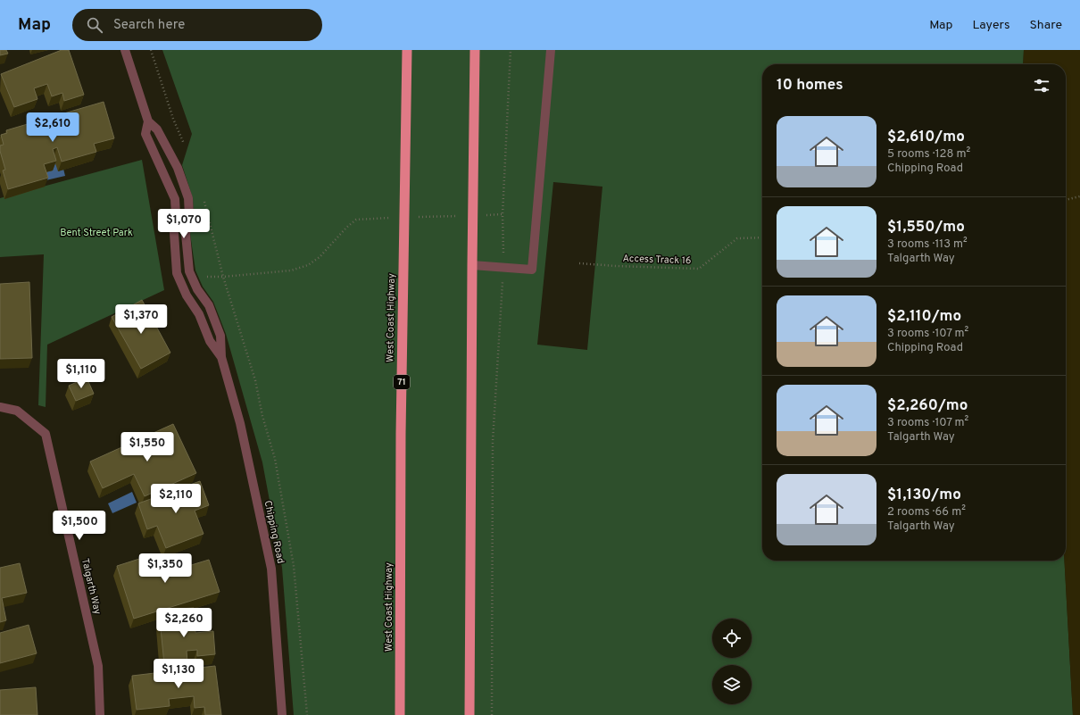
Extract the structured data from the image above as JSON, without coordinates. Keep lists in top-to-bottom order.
{
  "streets": {
    "highway": ["West Coast Highway", "71"],
    "street": ["Chipping Road", "Talgarth Way"],
    "path": ["Access Track 16"]
  },
  "parks": ["Bent Street Park"],
  "page": {
    "header": "Map",
    "search": "Search here",
    "nav": ["Map", "Layers", "Share"],
    "heading": "10 homes",
    "list": [
      {
        "name": "$2,610/mo",
        "note": "5 rooms · 128 m² · Chipping Road"
      },
      {
        "name": "$1,550/mo",
        "note": "3 rooms · 113 m² · Talgarth Way"
      },
      {
        "name": "$2,110/mo",
        "note": "3 rooms · 107 m² · Chipping Road"
      },
      {
        "name": "$2,260/mo",
        "note": "3 rooms · 107 m² · Talgarth Way"
      },
      {
        "name": "$1,130/mo",
        "note": "2 rooms · 66 m² · Talgarth Way"
      }
    ],
    "price": [
      "$2,610",
      "$1,070",
      "$1,370",
      "$1,110",
      "$1,550",
      "$2,110",
      "$1,500",
      "$1,350",
      "$2,260",
      "$1,130"
    ]
  }
}
